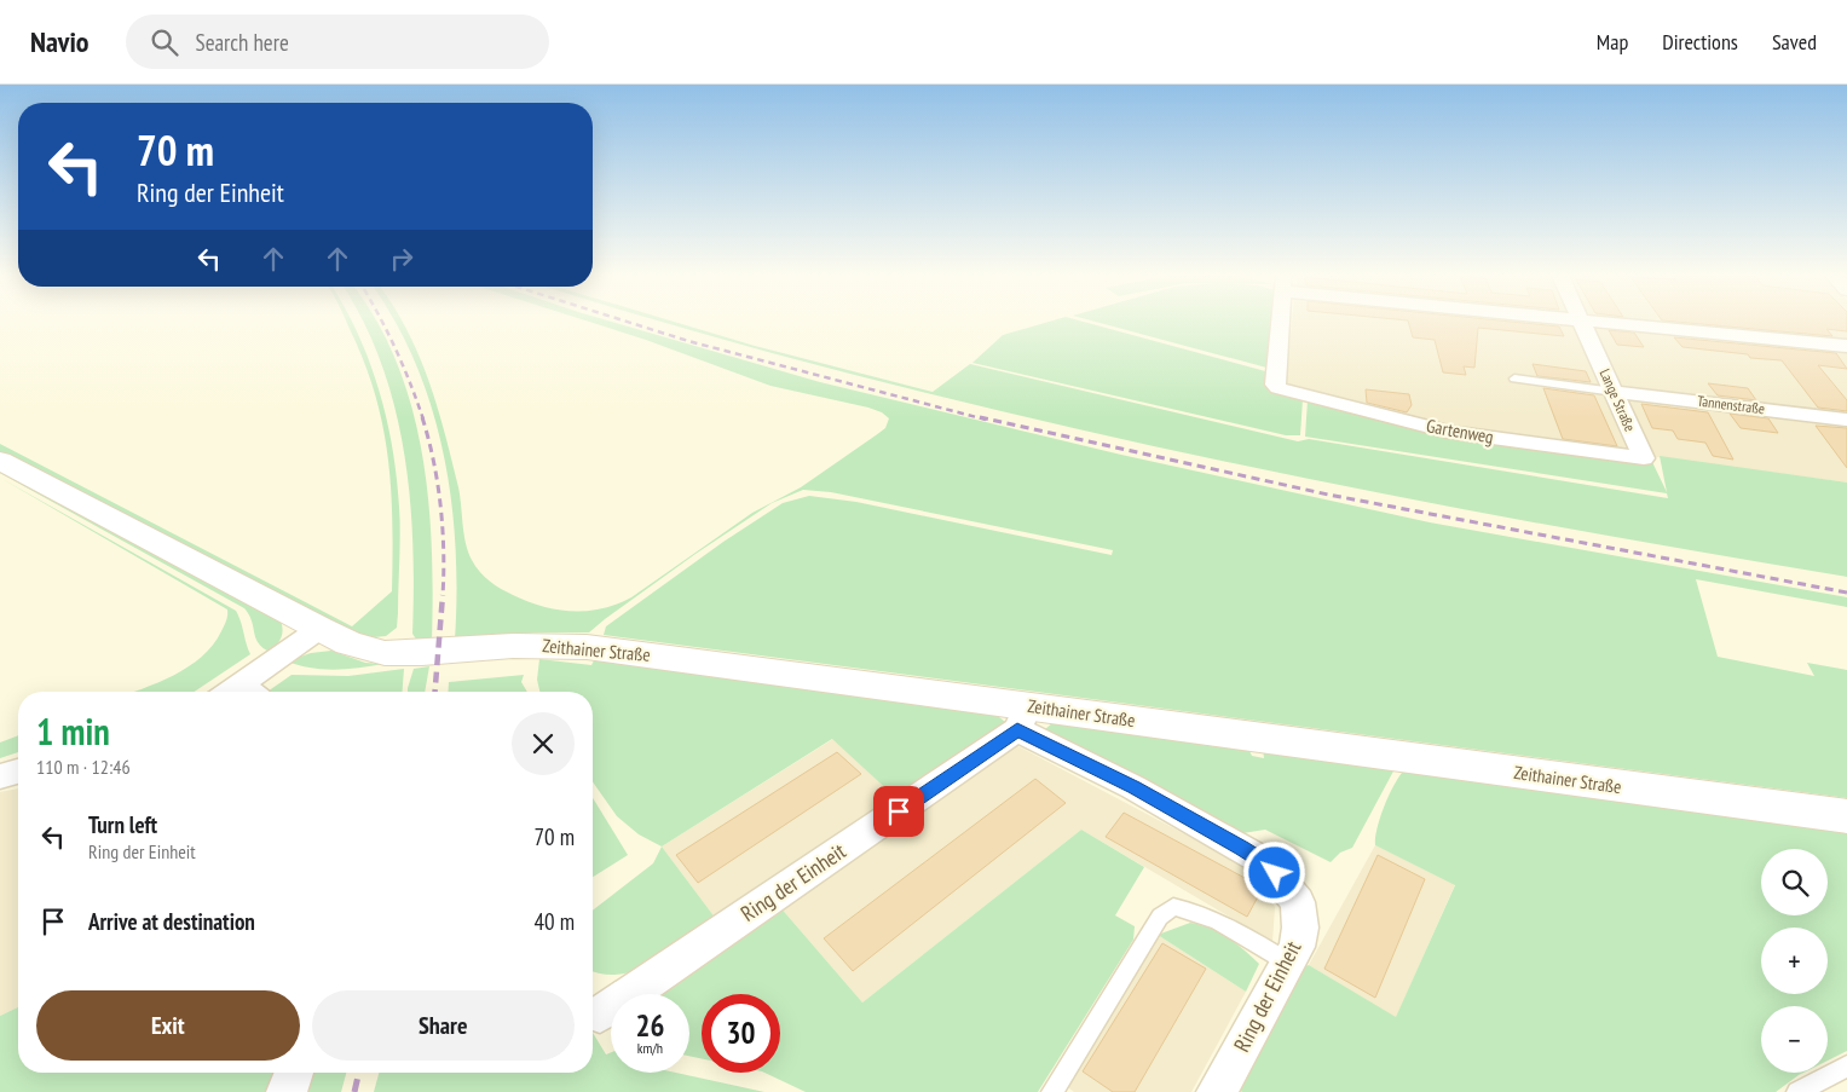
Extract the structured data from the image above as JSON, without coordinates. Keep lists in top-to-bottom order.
{
  "streets": {
    "street": [
      "Lange Straße",
      "Tannenstraße",
      "Gartenweg",
      "Zeithainer Straße",
      "Ring der Einheit"
    ]
  },
  "crossings": [
    ["Lange Straße", "Tannenstraße"],
    ["Lange Straße", "Gartenweg"],
    ["Zeithainer Straße", "Ring der Einheit"]
  ],
  "page": {
    "header": "Navio",
    "search": "Search here",
    "nav": ["Map", "Directions", "Saved"],
    "turn": ["70 m", "Ring der Einheit"],
    "heading": ["1 min", "110 m · 12:46"],
    "list": [
      {
        "name": "Turn left",
        "note": "Ring der Einheit",
        "value": "70 m"
      },
      {
        "name": "Arrive at destination",
        "value": "40 m"
      }
    ],
    "map_buttons": ["+", "−"],
    "buttons": ["Exit", "Share"],
    "speed": "26 km/h",
    "limit": "30"
  }
}
